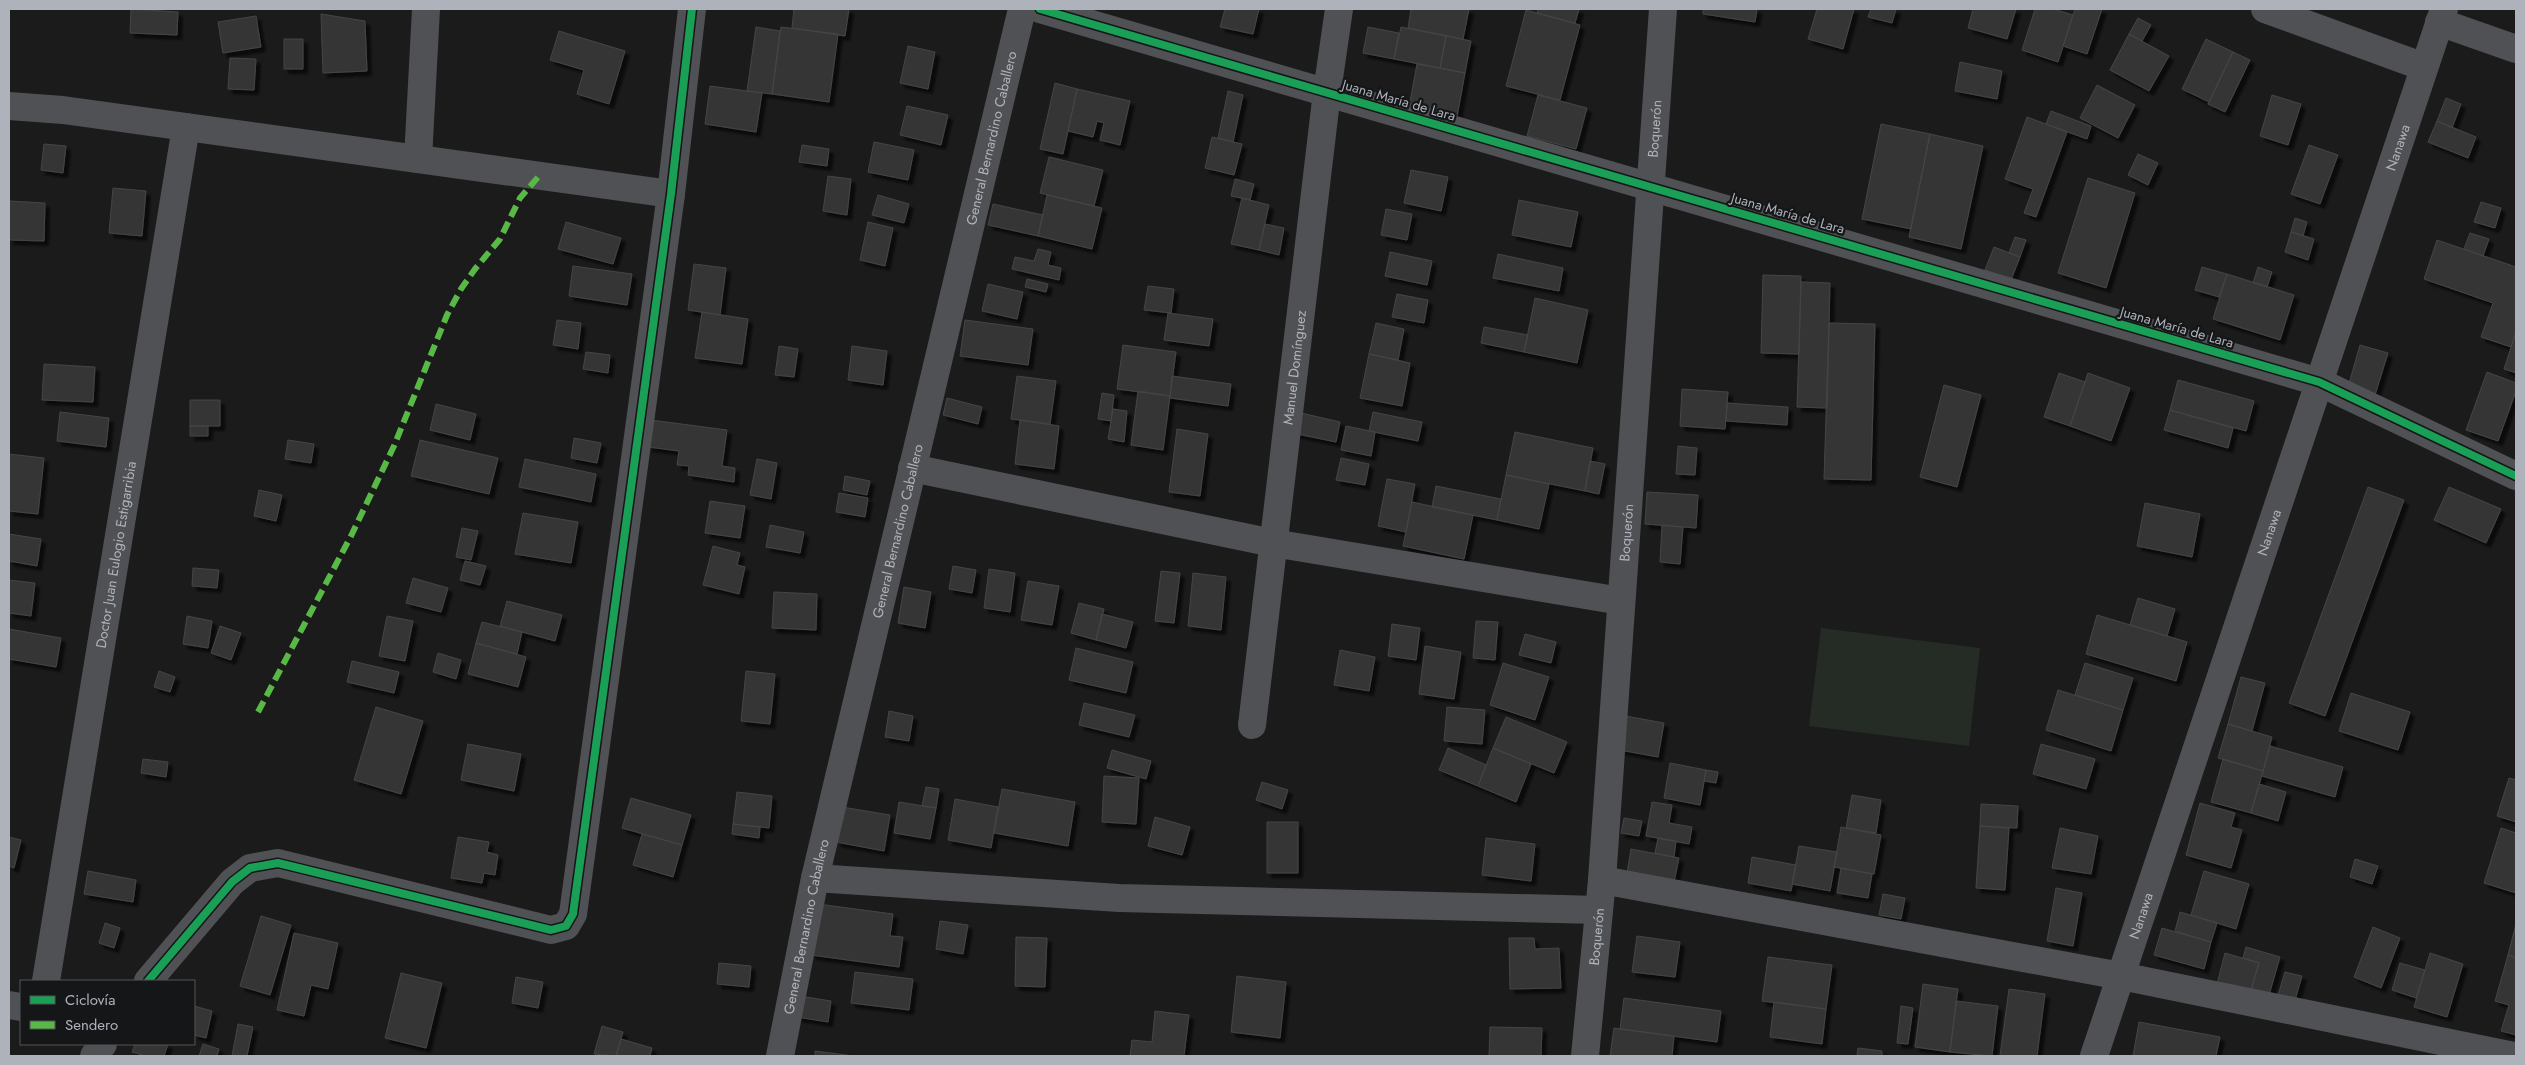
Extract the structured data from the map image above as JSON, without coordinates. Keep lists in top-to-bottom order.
{
  "streets": {
    "street": [
      "Juana María de Lara",
      "Boquerón",
      "General Bernardino Caballero",
      "Nanawa",
      "Manuel Domínguez",
      "Doctor Juan Eulogio Estigarribia"
    ]
  },
  "crossings": [
    ["Juana María de Lara", "Boquerón"],
    ["Juana María de Lara", "Nanawa"],
    ["Juana María de Lara", "Manuel Domínguez"]
  ],
  "legend": ["Ciclovía", "Sendero"]
}
